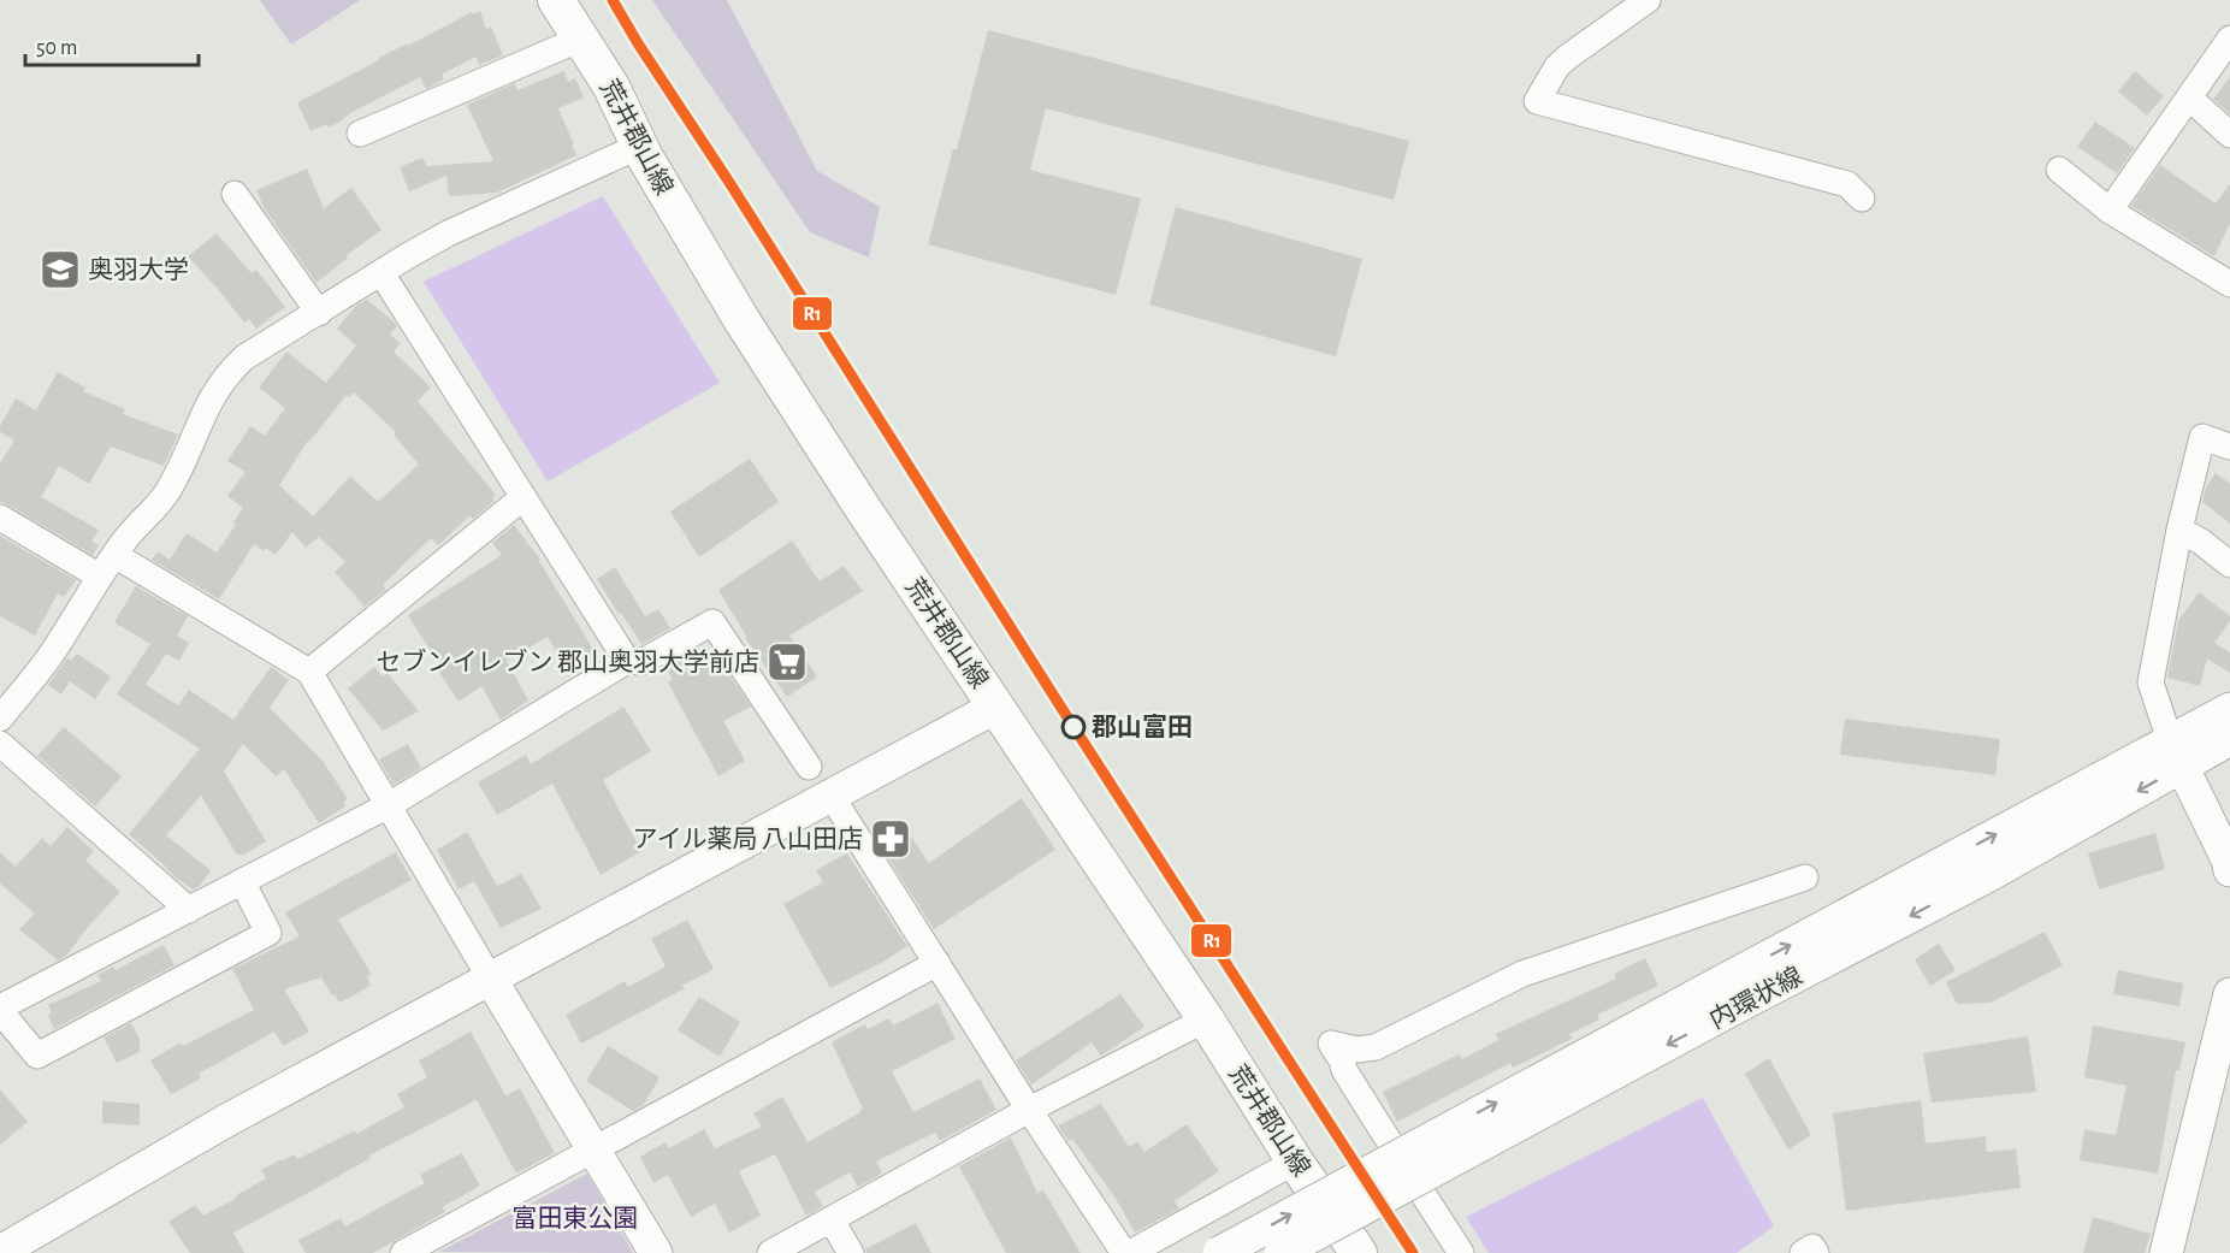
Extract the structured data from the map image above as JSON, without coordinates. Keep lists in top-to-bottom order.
{
  "streets": {
    "main road": ["荒井郡山線"],
    "street": ["内環状線"]
  },
  "parks": ["富田東公園"],
  "places": {
    "school or university": ["奥羽大学"],
    "supermarket": ["セブンイレブン 郡山奥羽大学前店"],
    "other": ["郡山富田"],
    "pharmacy": ["アイル薬局 八山田店"]
  },
  "lines": ["transit line R1"],
  "scale_bar": "50 m"
}
